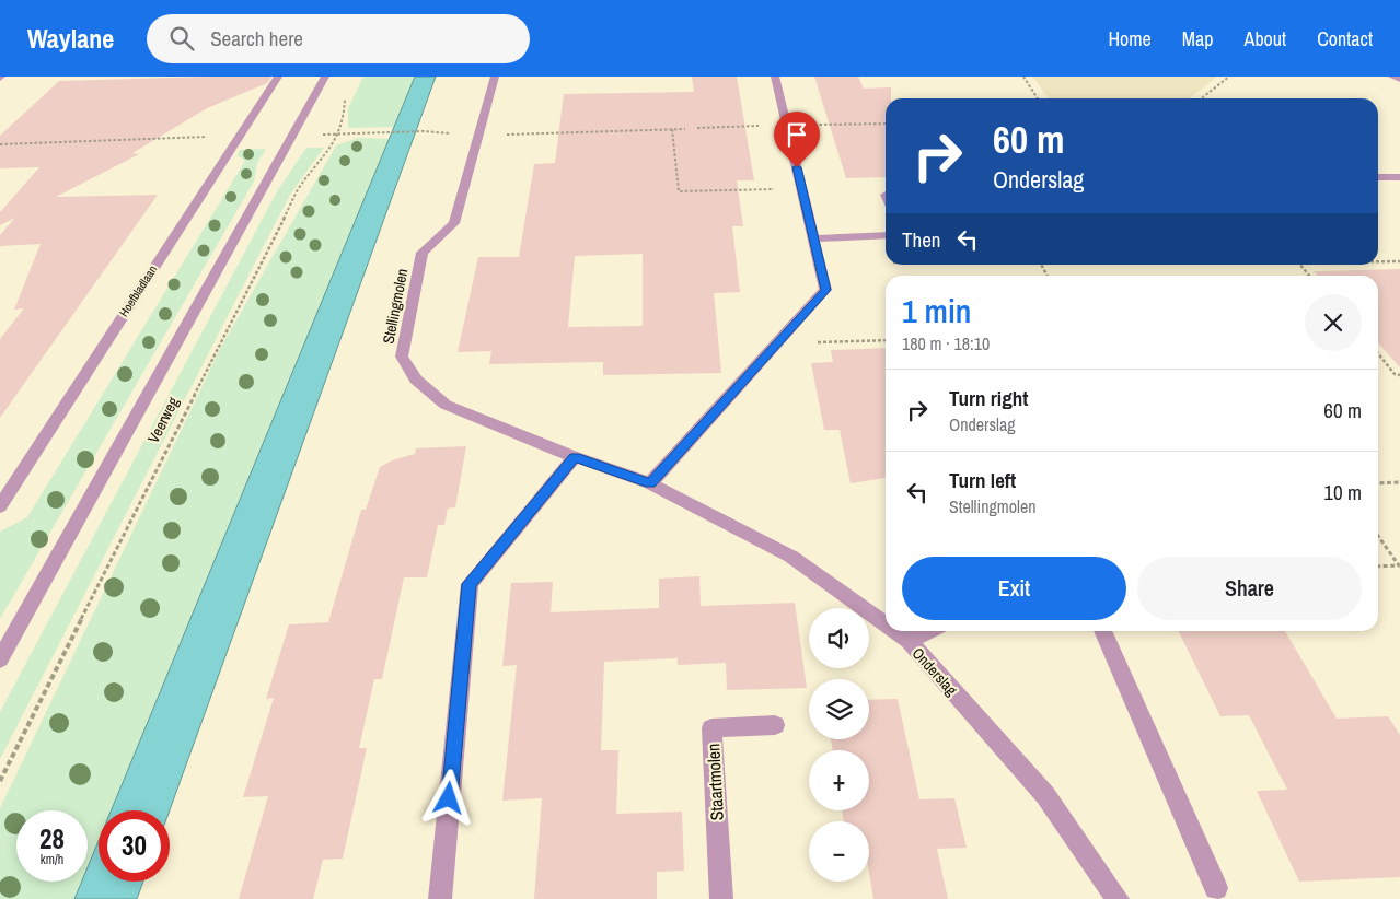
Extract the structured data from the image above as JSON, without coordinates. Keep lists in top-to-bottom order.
{
  "streets": {
    "street": [
      "Hoefbladlaan",
      "Stellingmolen",
      "Veerweg",
      "Onderslag",
      "Staartmolen"
    ]
  },
  "crossings": [
    ["Stellingmolen", "Onderslag"]
  ],
  "page": {
    "header": "Waylane",
    "search": "Search here",
    "nav": [
      "Home",
      "Map",
      "About",
      "Contact"
    ],
    "turn": ["60 m", "Onderslag"],
    "then": "Then",
    "heading": ["1 min", "180 m · 18:10"],
    "list": [
      {
        "name": "Turn right",
        "note": "Onderslag",
        "value": "60 m"
      },
      {
        "name": "Turn left",
        "note": "Stellingmolen",
        "value": "10 m"
      }
    ],
    "buttons": ["Exit", "Share"],
    "map_buttons": ["+", "−"],
    "speed": "28 km/h",
    "limit": "30"
  }
}
